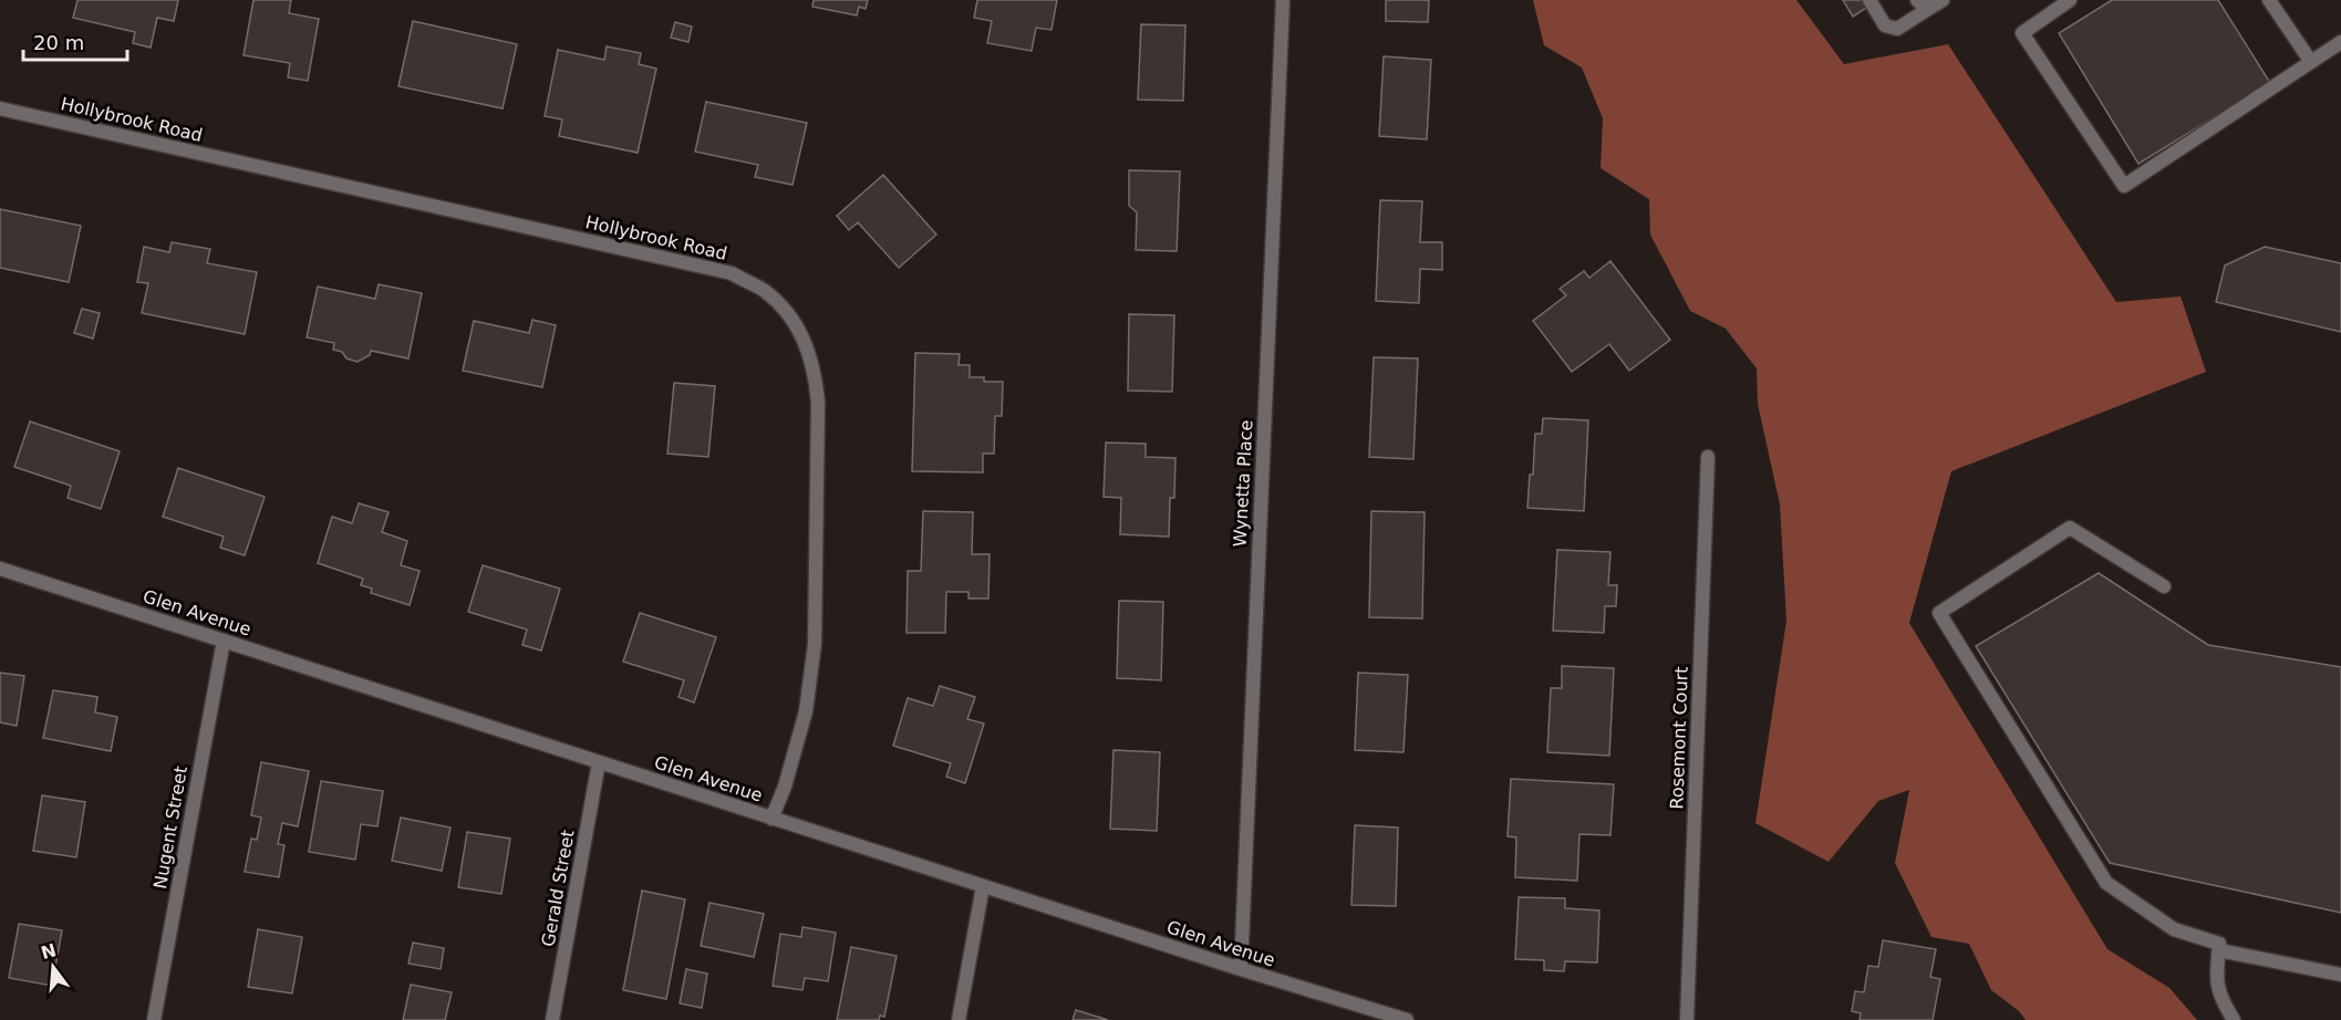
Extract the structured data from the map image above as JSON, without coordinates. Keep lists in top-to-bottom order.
{
  "streets": {
    "street": [
      "Hollybrook Road",
      "Wynetta Place",
      "Glen Avenue",
      "Rosemont Court",
      "Nugent Street",
      "Gerald Street"
    ]
  },
  "crossings": [
    ["Hollybrook Road", "Glen Avenue"],
    ["Wynetta Place", "Glen Avenue"],
    ["Glen Avenue", "Nugent Street"],
    ["Glen Avenue", "Gerald Street"]
  ],
  "scale_bar": "20 m",
  "north": "top"
}
